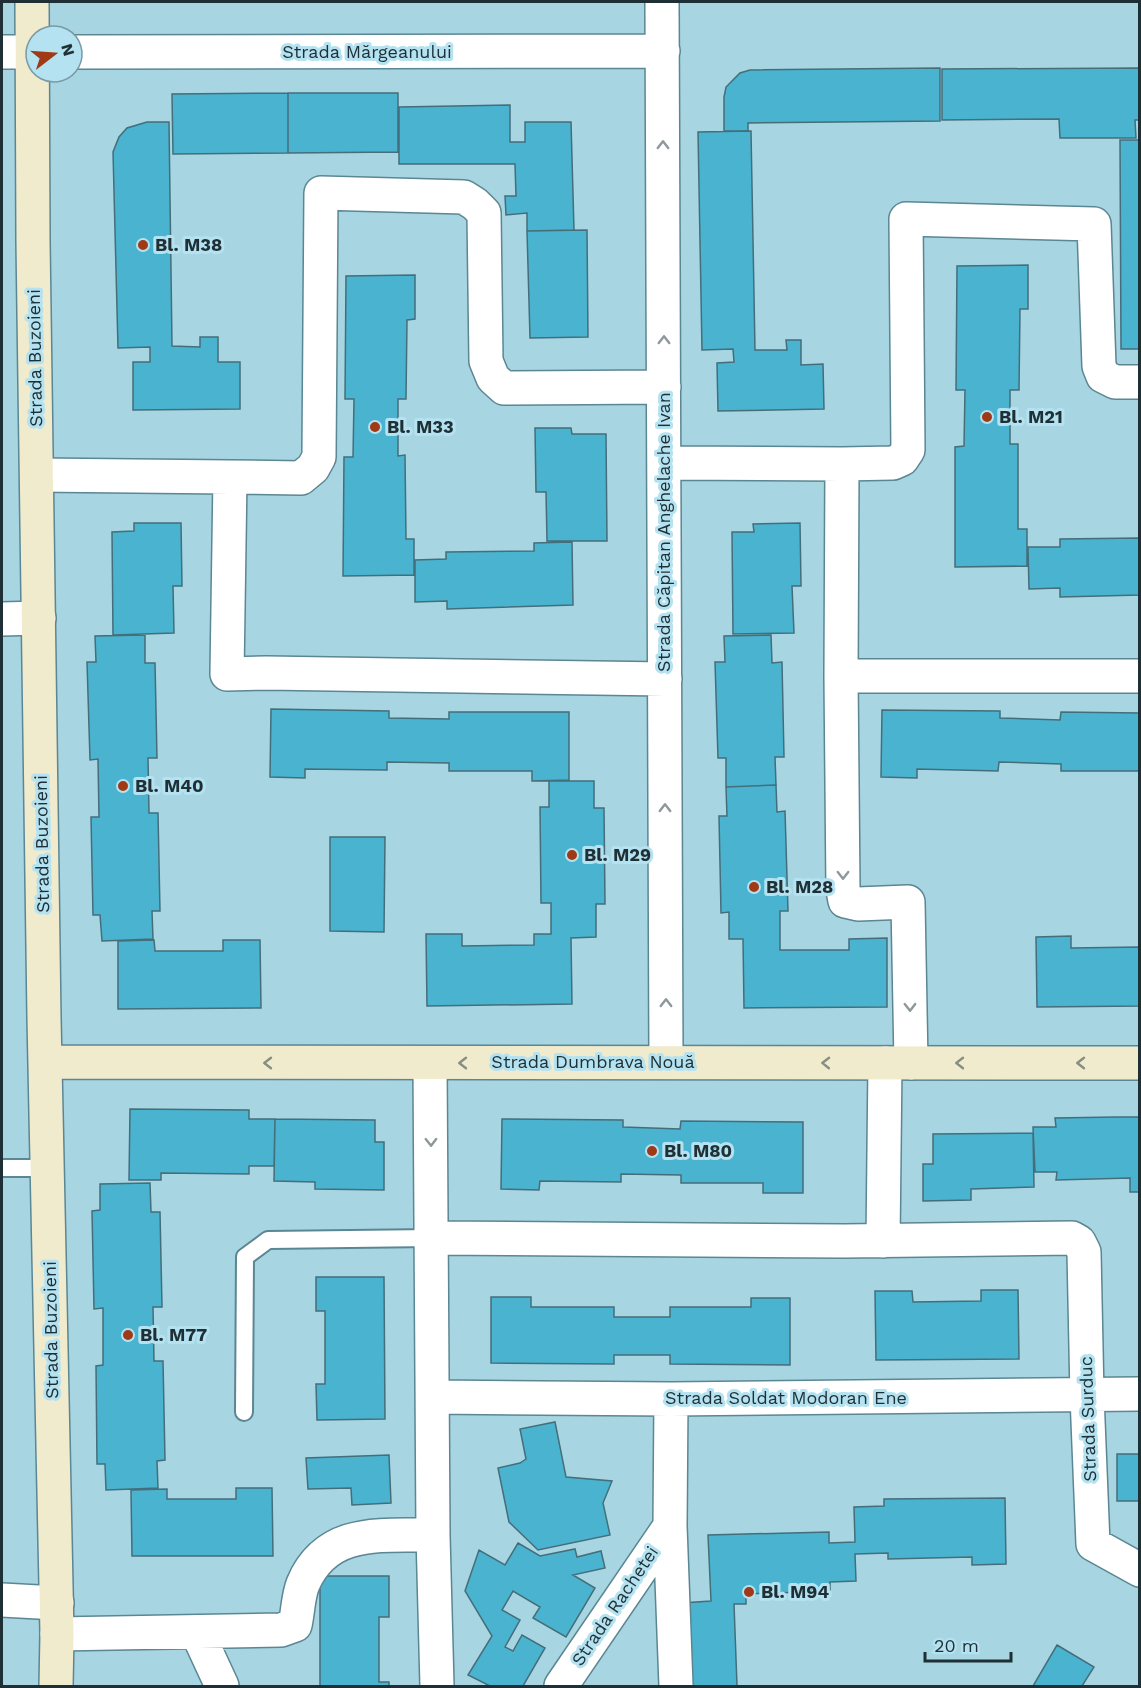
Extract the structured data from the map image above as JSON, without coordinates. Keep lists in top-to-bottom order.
{
  "streets": {
    "street": [
      "Strada Mărgeanului",
      "Strada Buzoieni",
      "Strada Căpitan Anghelache Ivan",
      "Strada Dumbrava Nouă",
      "Strada Soldat Modoran Ene",
      "Strada Surduc",
      "Strada Rachetei"
    ]
  },
  "crossings": [
    ["Strada Mărgeanului", "Strada Căpitan Anghelache Ivan"],
    ["Strada Buzoieni", "Strada Dumbrava Nouă"],
    ["Strada Căpitan Anghelache Ivan", "Strada Dumbrava Nouă"],
    ["Strada Soldat Modoran Ene", "Strada Surduc"],
    ["Strada Soldat Modoran Ene", "Strada Rachetei"]
  ],
  "one_way": ["Strada Căpitan Anghelache Ivan"],
  "places": [
    "Bl. M38",
    "Bl. M21",
    "Bl. M33",
    "Bl. M40",
    "Bl. M29",
    "Bl. M28",
    "Bl. M80",
    "Bl. M77",
    "Bl. M94"
  ],
  "scale_bar": "20 m",
  "north": "right"
}
